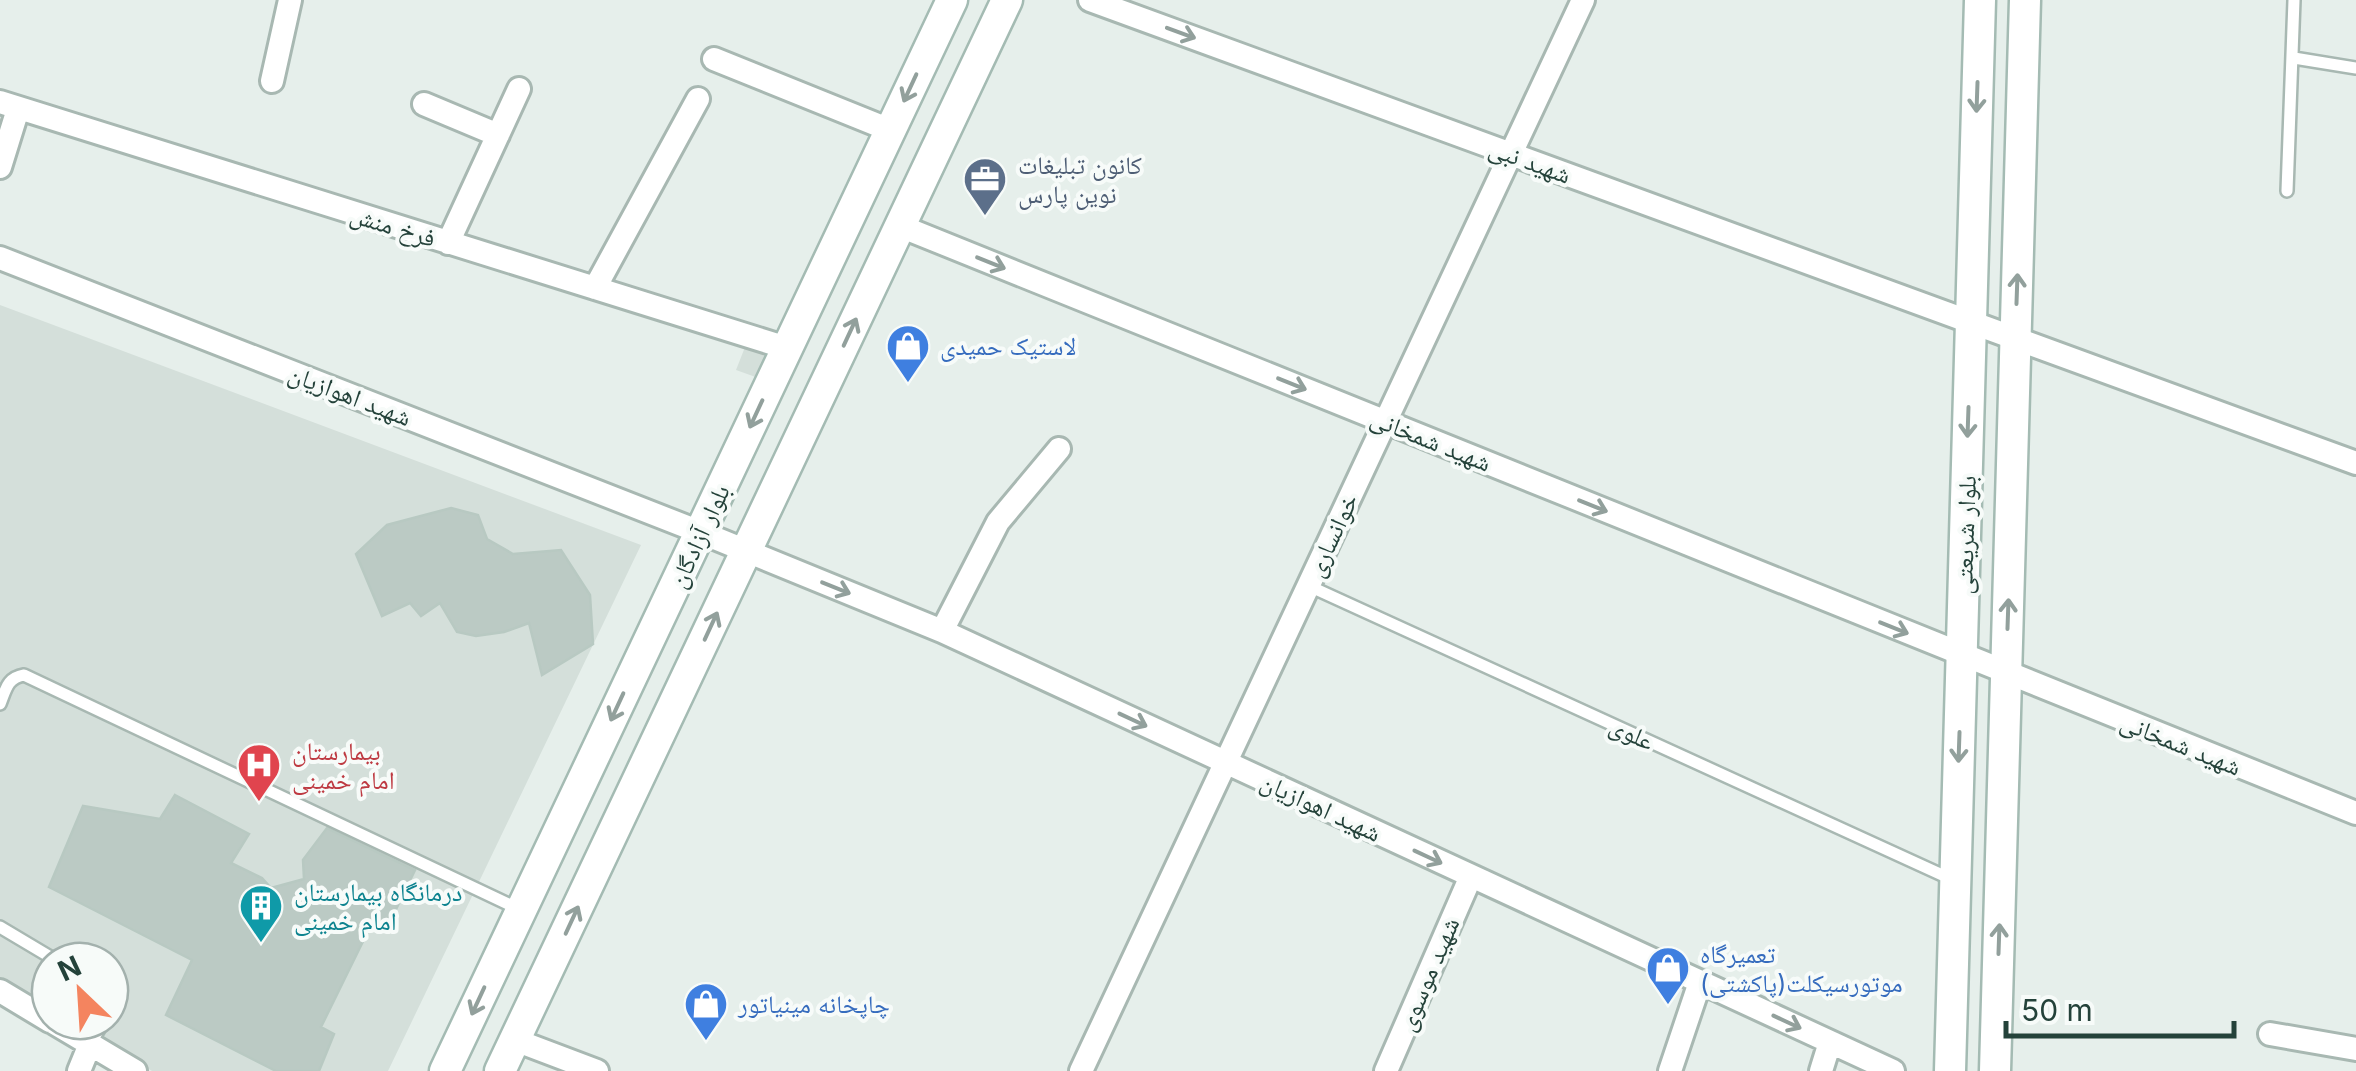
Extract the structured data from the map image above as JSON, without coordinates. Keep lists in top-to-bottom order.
{
  "streets": {
    "main road": ["بلوار شریعتی", "بلوار آزادگان"],
    "street": [
      "شهید نبی",
      "فرخ منش",
      "شهید اهوازیان",
      "شهید شمخانی",
      "خوانساری",
      "شهید موسوی"
    ],
    "lane": ["علوی"]
  },
  "crossings": [
    ["شهید نبی", "خوانساری"],
    ["شهید نبی", "بلوار شریعتی"],
    ["فرخ منش", "بلوار آزادگان"],
    ["شهید اهوازیان", "خوانساری"],
    ["شهید اهوازیان", "بلوار آزادگان"],
    ["شهید اهوازیان", "شهید موسوی"],
    ["شهید شمخانی", "خوانساری"],
    ["شهید شمخانی", "بلوار شریعتی"],
    ["شهید شمخانی", "بلوار آزادگان"],
    ["خوانساری", "علوی"],
    ["بلوار شریعتی", "علوی"]
  ],
  "one_way": ["شهید نبی", "شهید اهوازیان", "شهید شمخانی"],
  "places": {
    "office": ["کانون تبلیغات نوین پارس"],
    "shop": ["لاستیک حمیدی", "تعمیرگاه موتورسیکلت(پاکشتی)", "چاپخانه مینیاتور"],
    "hospital": ["بیمارستان امام خمینی"],
    "building": ["درمانگاه بیمارستان امام خمینی"]
  },
  "scale_bar": "50 m",
  "north": "top left"
}
